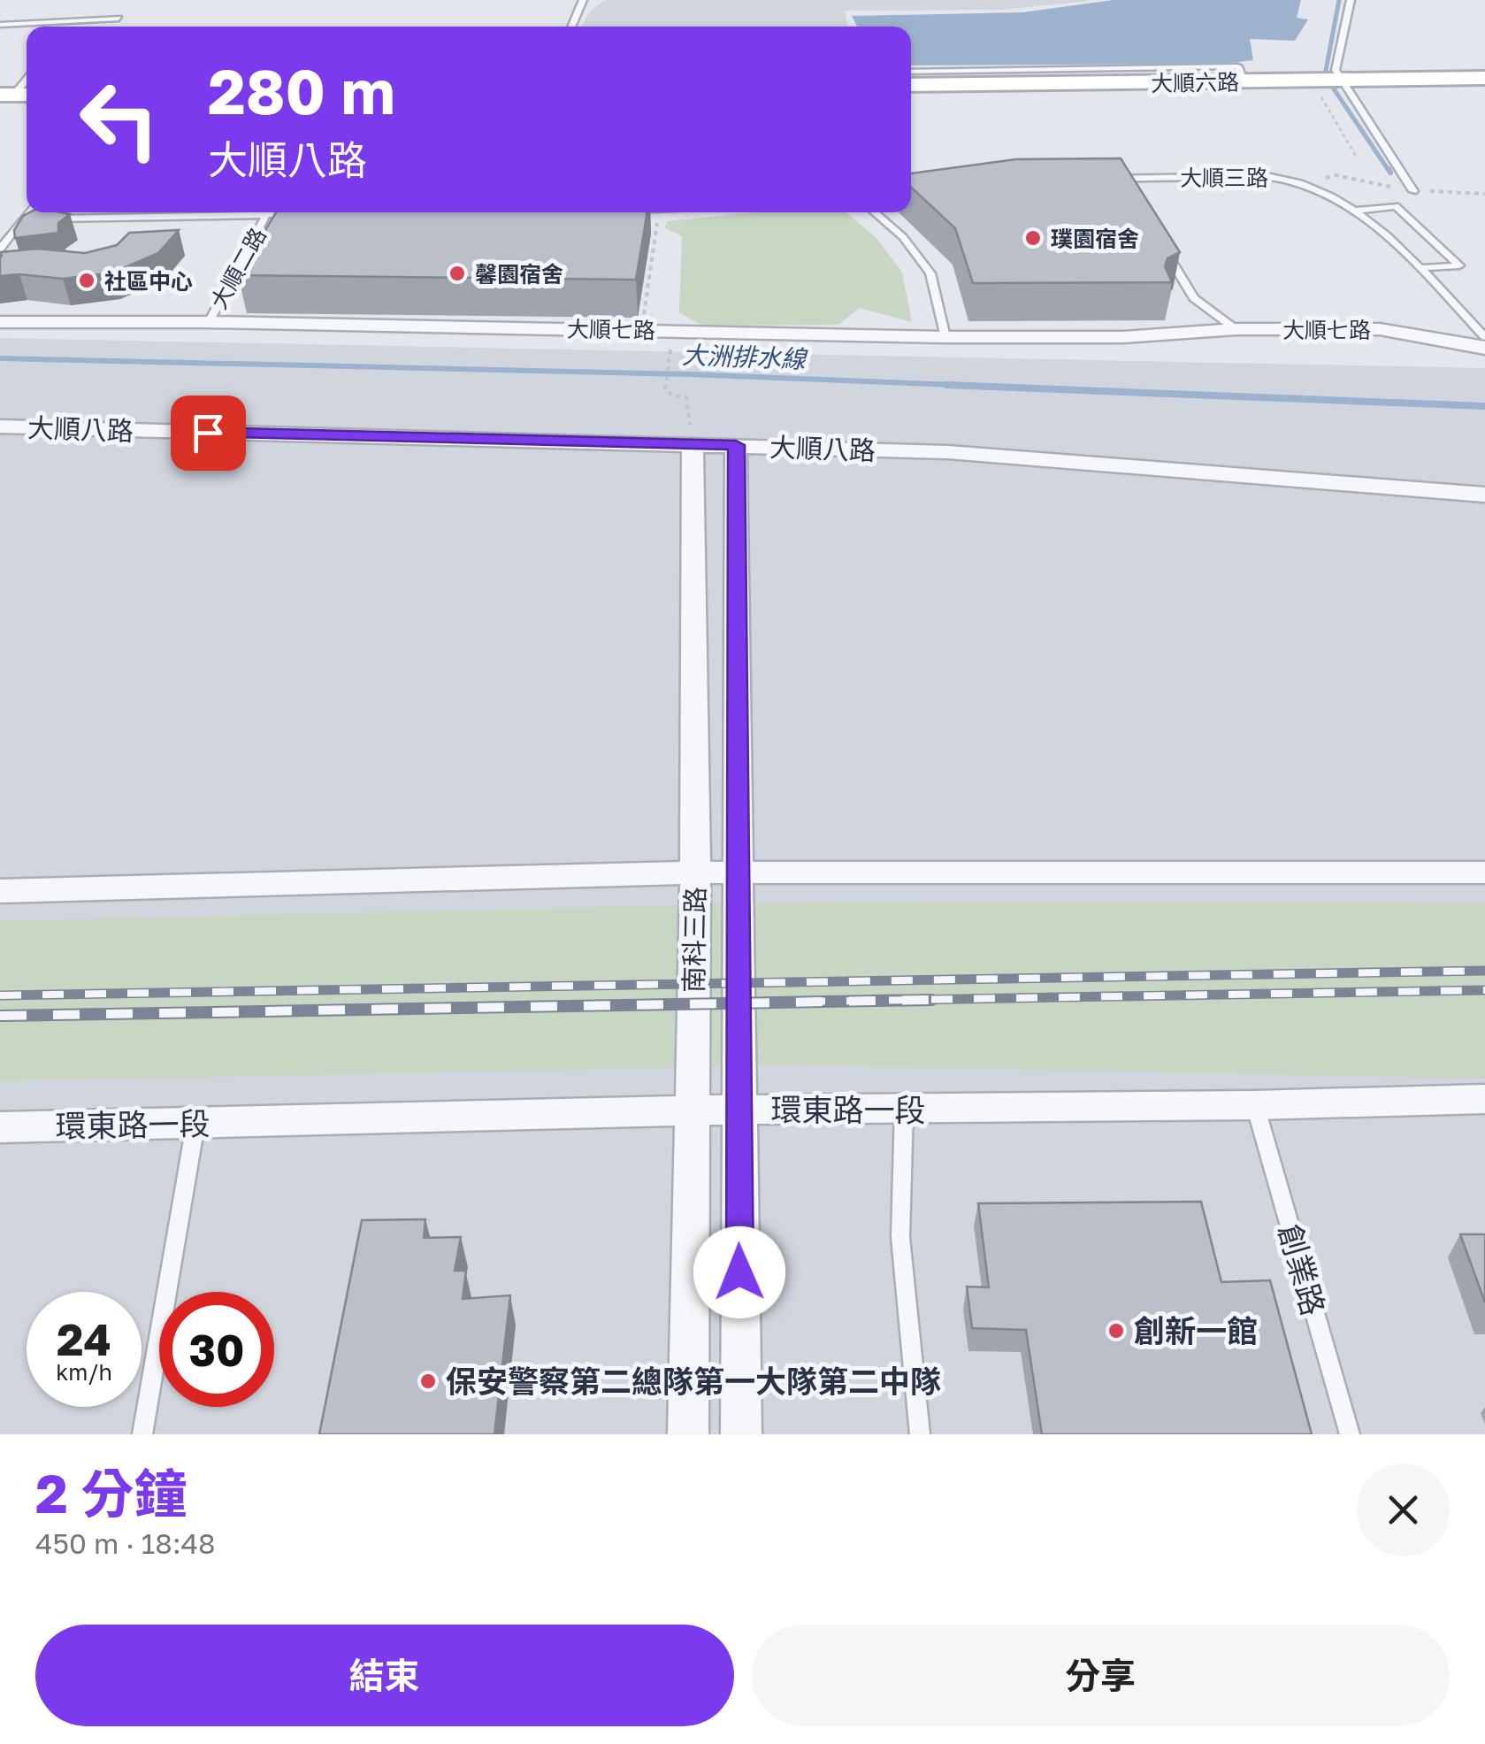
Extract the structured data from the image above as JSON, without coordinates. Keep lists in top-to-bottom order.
{
  "streets": {
    "street": [
      "大順六路",
      "大順七路",
      "大順八路",
      "南科三路",
      "環東路一段"
    ],
    "lane": ["大順三路", "大順二路", "創業路"]
  },
  "crossings": [
    ["大順二路", "大順七路"],
    ["大順八路", "南科三路"],
    ["南科三路", "環東路一段"],
    ["環東路一段", "創業路"]
  ],
  "water": ["大洲排水線"],
  "places": [
    "璞園宿舍",
    "馨園宿舍",
    "社區中心",
    "創新一館",
    "保安警察第二總隊第一大隊第二中隊"
  ],
  "page": {
    "turn": ["280 m", "大順八路"],
    "speed": "24 km/h",
    "limit": "30",
    "heading": ["2 分鐘", "450 m · 18:48"],
    "buttons": ["結束", "分享"]
  }
}
